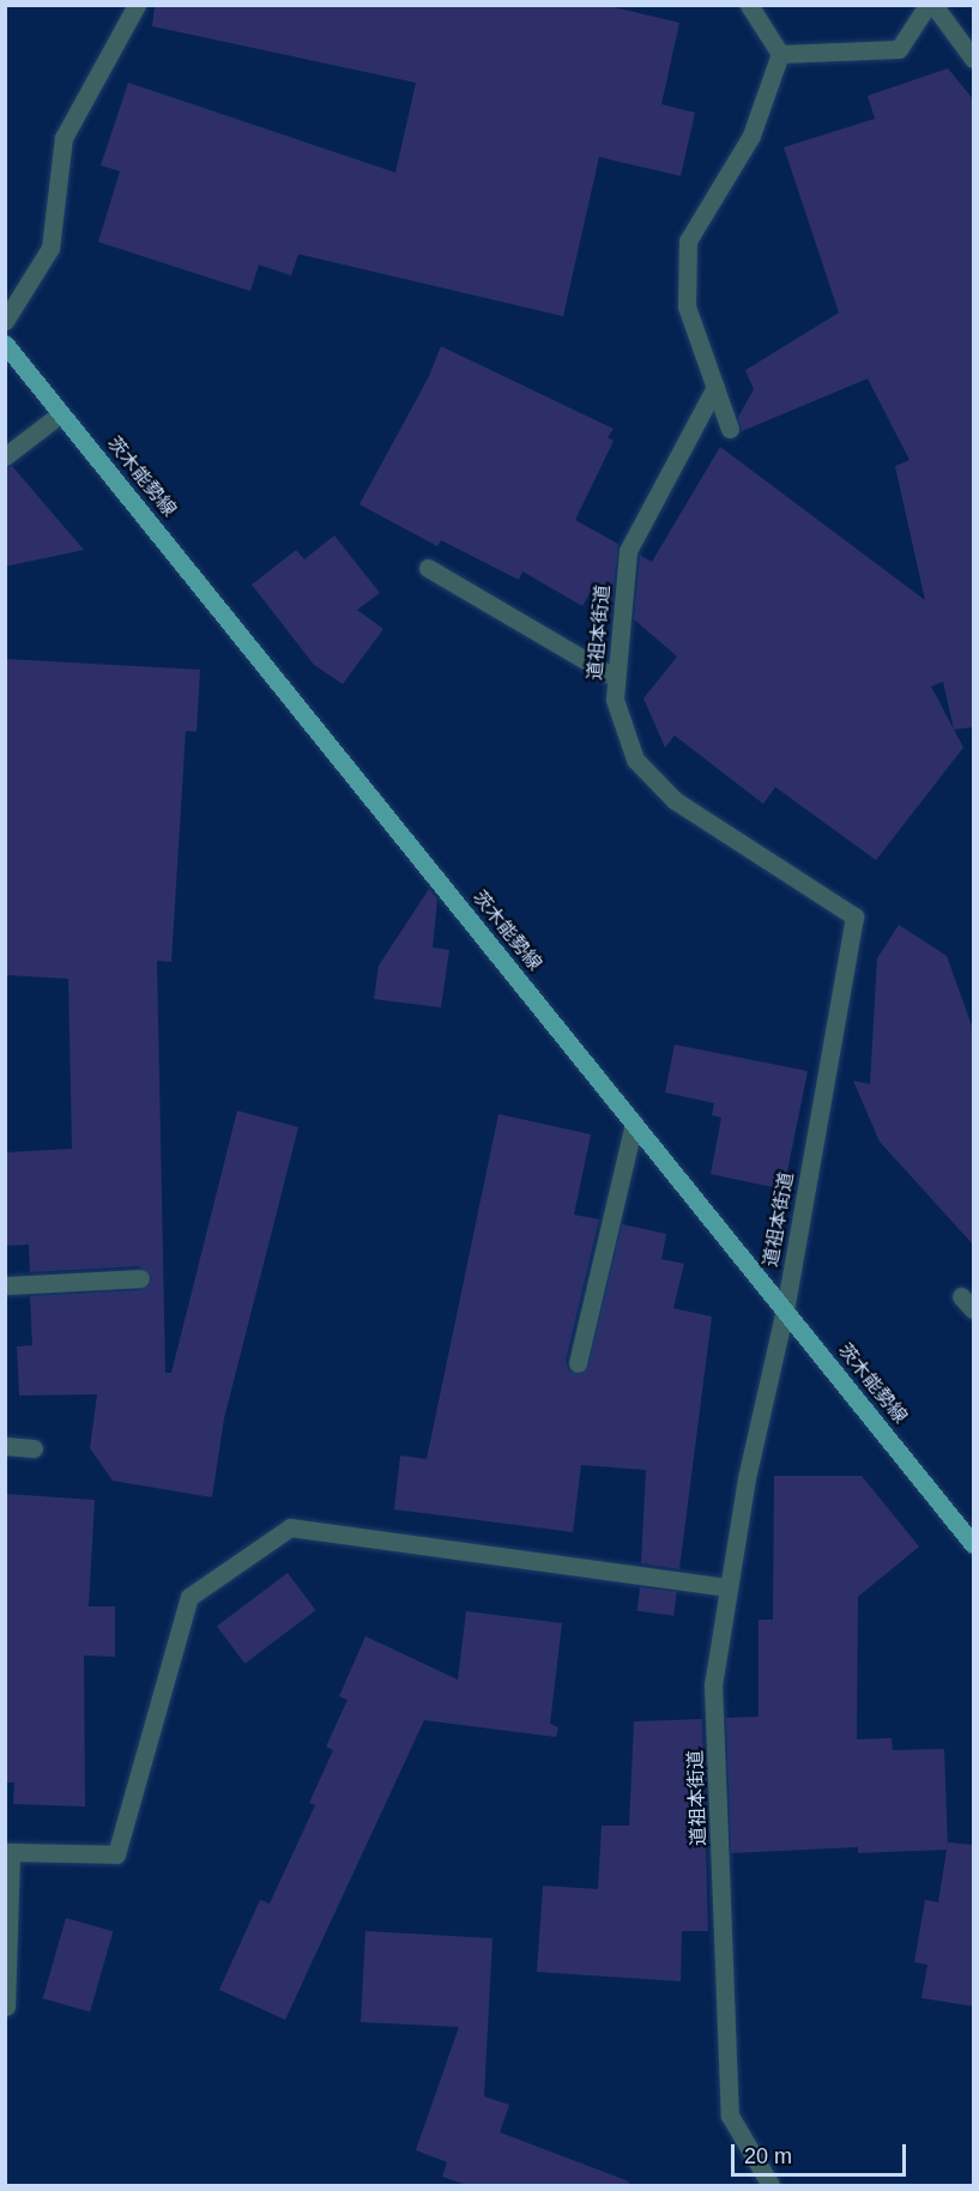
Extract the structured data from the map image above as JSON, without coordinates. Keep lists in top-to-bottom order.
{
  "streets": {
    "main road": ["茨木能勢線"],
    "street": ["道祖本街道"]
  },
  "crossings": [
    ["茨木能勢線", "道祖本街道"]
  ],
  "scale_bar": "20 m"
}
